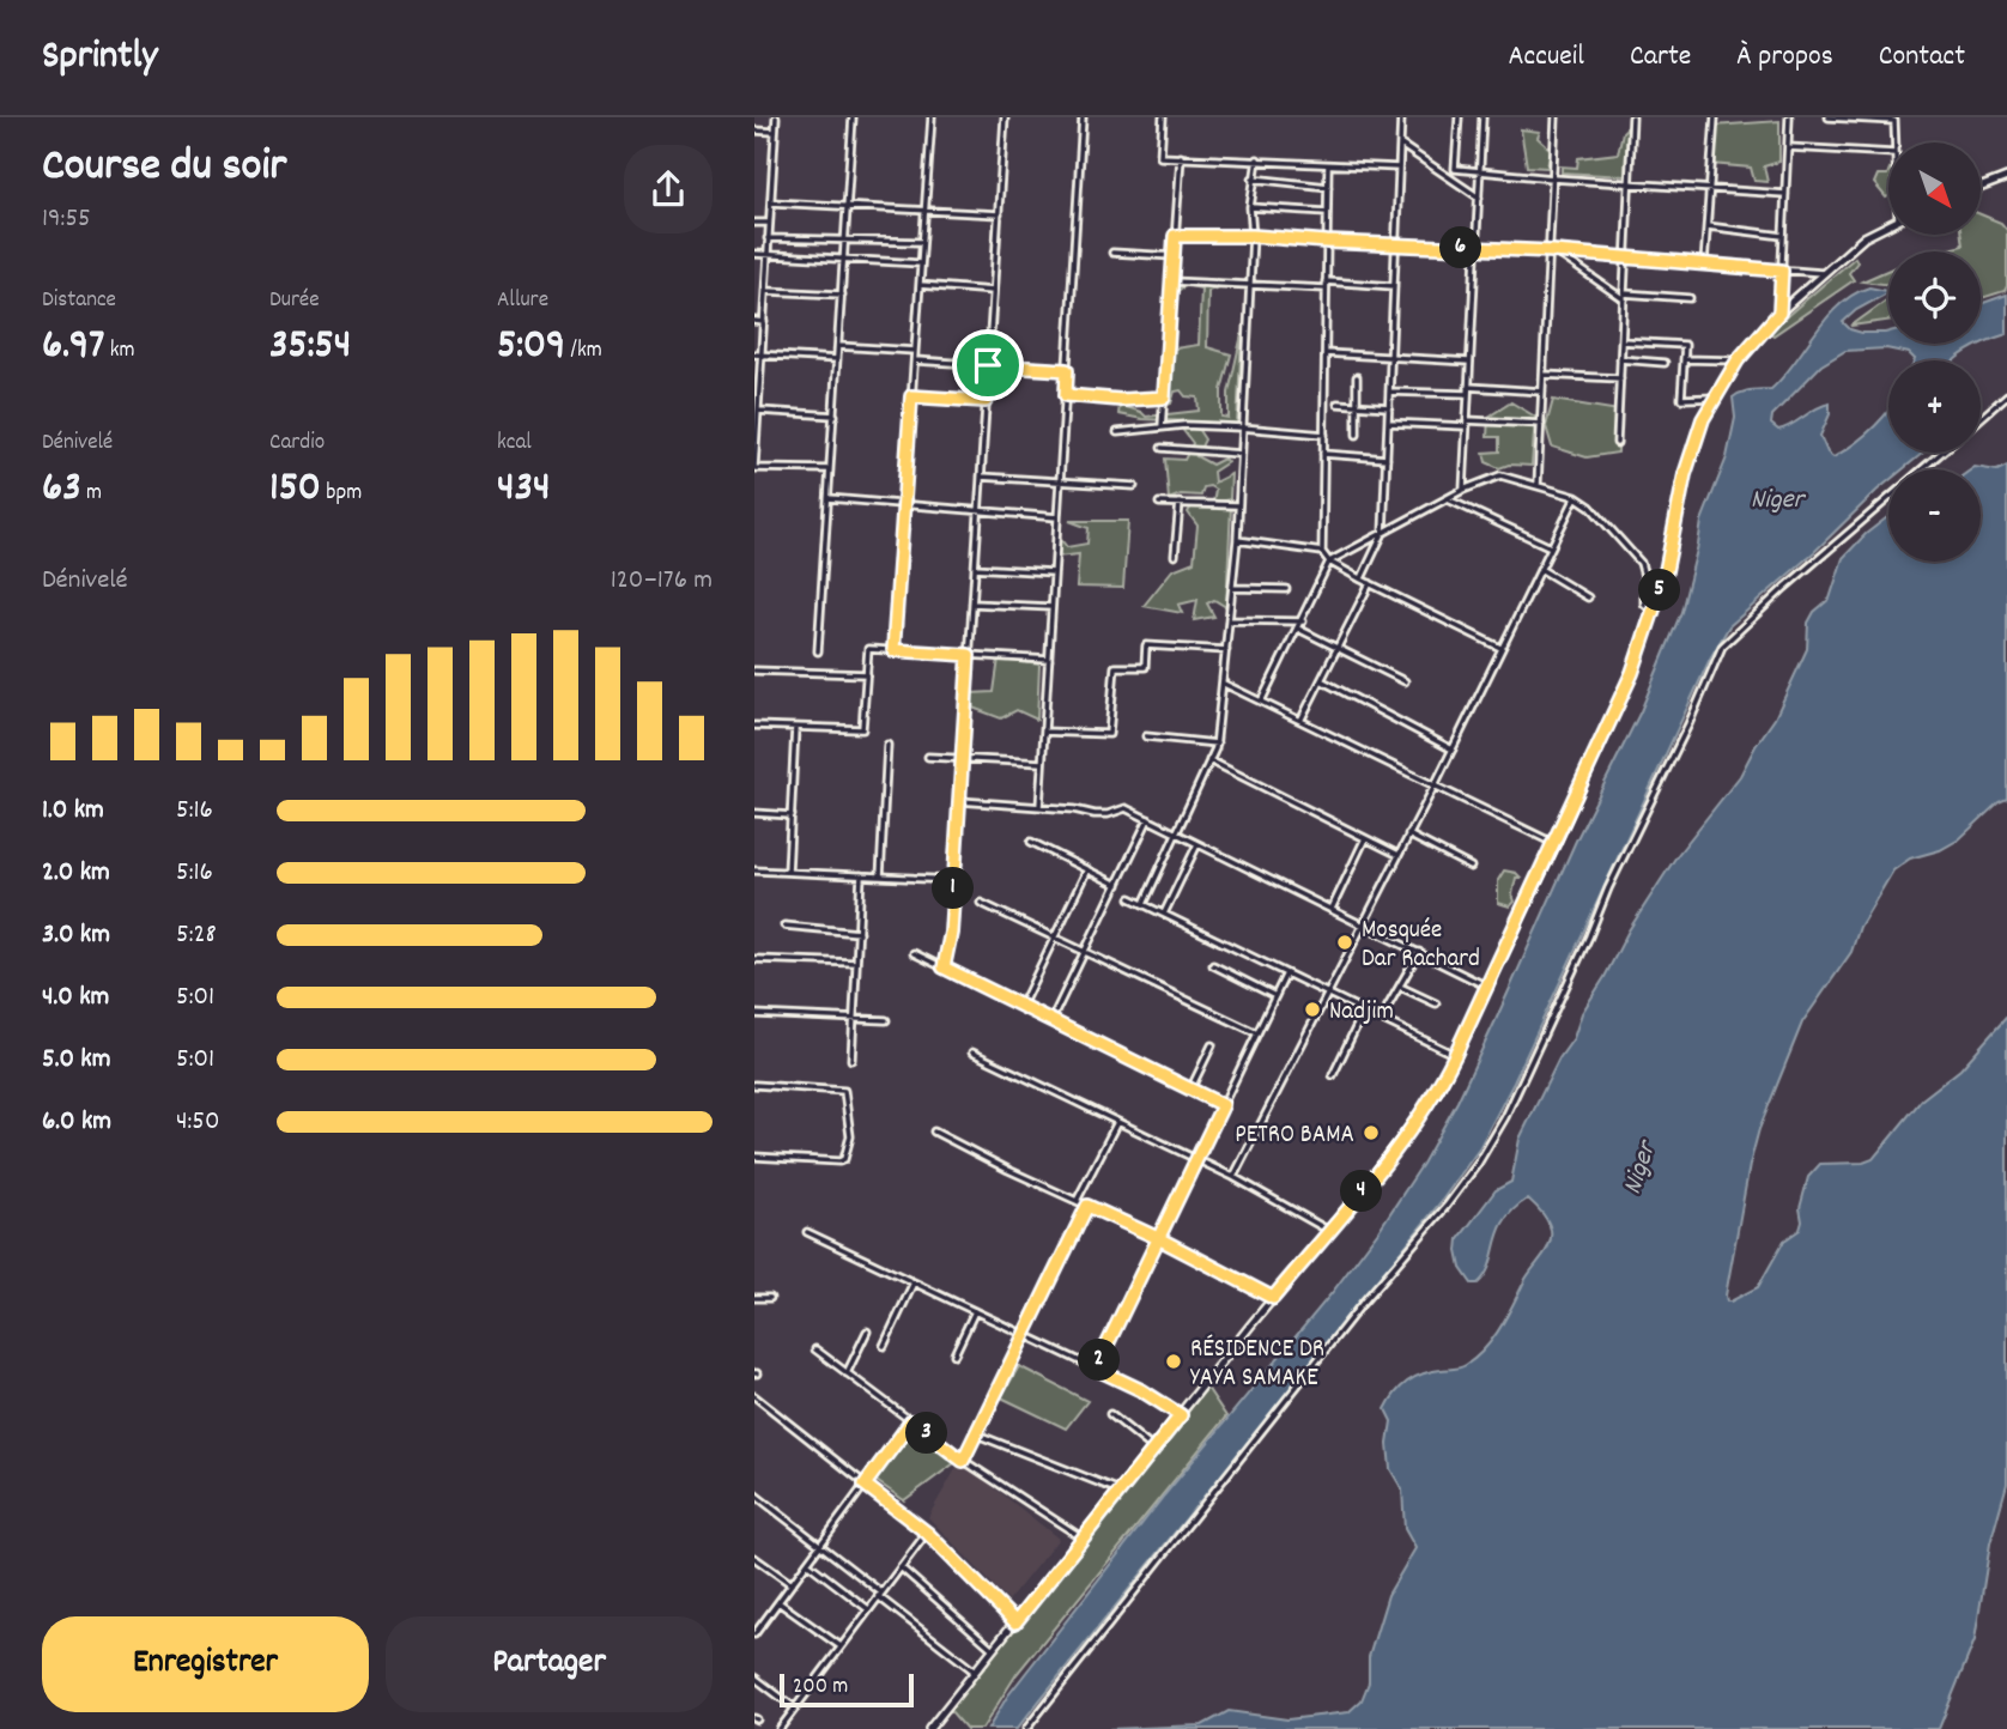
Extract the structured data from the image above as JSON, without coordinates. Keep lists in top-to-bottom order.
{
  "water": ["Niger"],
  "places": [
    "Mosquée Dar Rachard",
    "Nadjim",
    "PETRO BAMA",
    "RÉSIDENCE DR YAYA SAMAKE"
  ],
  "scale_bar": "200 m",
  "north": "bottom right",
  "page": {
    "header": "Sprintly",
    "nav": [
      "Accueil",
      "Carte",
      "À propos",
      "Contact"
    ],
    "heading": ["Course du soir", "19:55"],
    "map_buttons": ["+", "−"],
    "pins": [
      "6",
      "5",
      "1",
      "4",
      "2",
      "3"
    ],
    "stats": [
      ["Distance", "6.97 km"],
      ["Durée", "35:54"],
      ["Allure", "5:09 /km"],
      ["Dénivelé", "63 m"],
      ["Cardio", "150 bpm"],
      ["kcal", "434"]
    ],
    "chart": ["Dénivelé", "120–176 m"],
    "list": [
      {
        "name": "1.0 km",
        "note": "5:16"
      },
      {
        "name": "2.0 km",
        "note": "5:16"
      },
      {
        "name": "3.0 km",
        "note": "5:28"
      },
      {
        "name": "4.0 km",
        "note": "5:01"
      },
      {
        "name": "5.0 km",
        "note": "5:01"
      },
      {
        "name": "6.0 km",
        "note": "4:50"
      }
    ],
    "buttons": ["Enregistrer", "Partager"],
    "scale": "200 m"
  }
}
